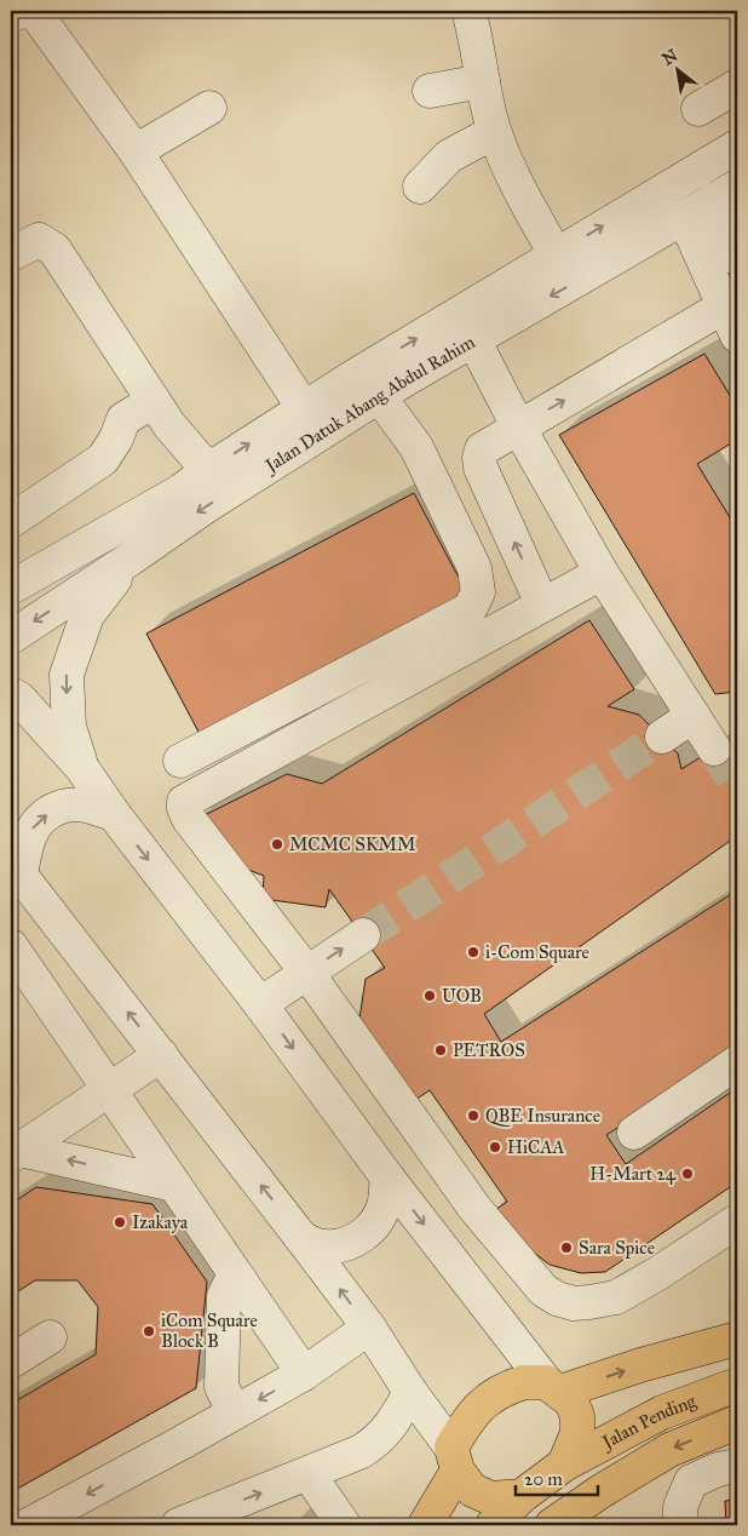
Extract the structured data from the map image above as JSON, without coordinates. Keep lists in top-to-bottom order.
{
  "streets": {
    "main road": ["Jalan Pending"],
    "street": ["Jalan Datuk Abang Abdul Rahim"]
  },
  "places": [
    "MCMC SKMM",
    "i-Com Square",
    "UOB",
    "PETROS",
    "QBE Insurance",
    "HiCAA",
    "H-Mart 24",
    "Izakaya",
    "Sara Spice",
    "iCom Square Block B"
  ],
  "scale_bar": "20 m",
  "north": "top left"
}
